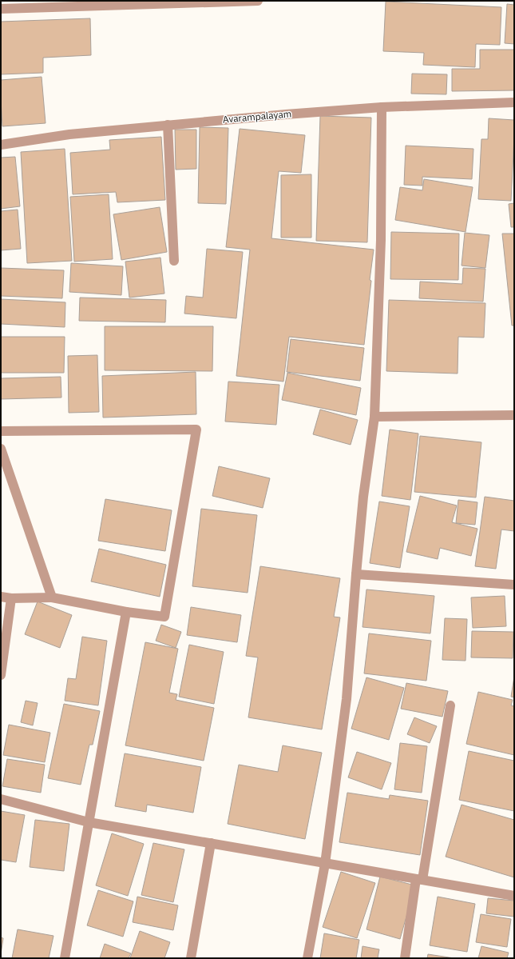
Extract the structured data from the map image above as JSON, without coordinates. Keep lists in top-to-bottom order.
{
  "streets": {
    "street": ["Avarampalayam"]
  }
}
